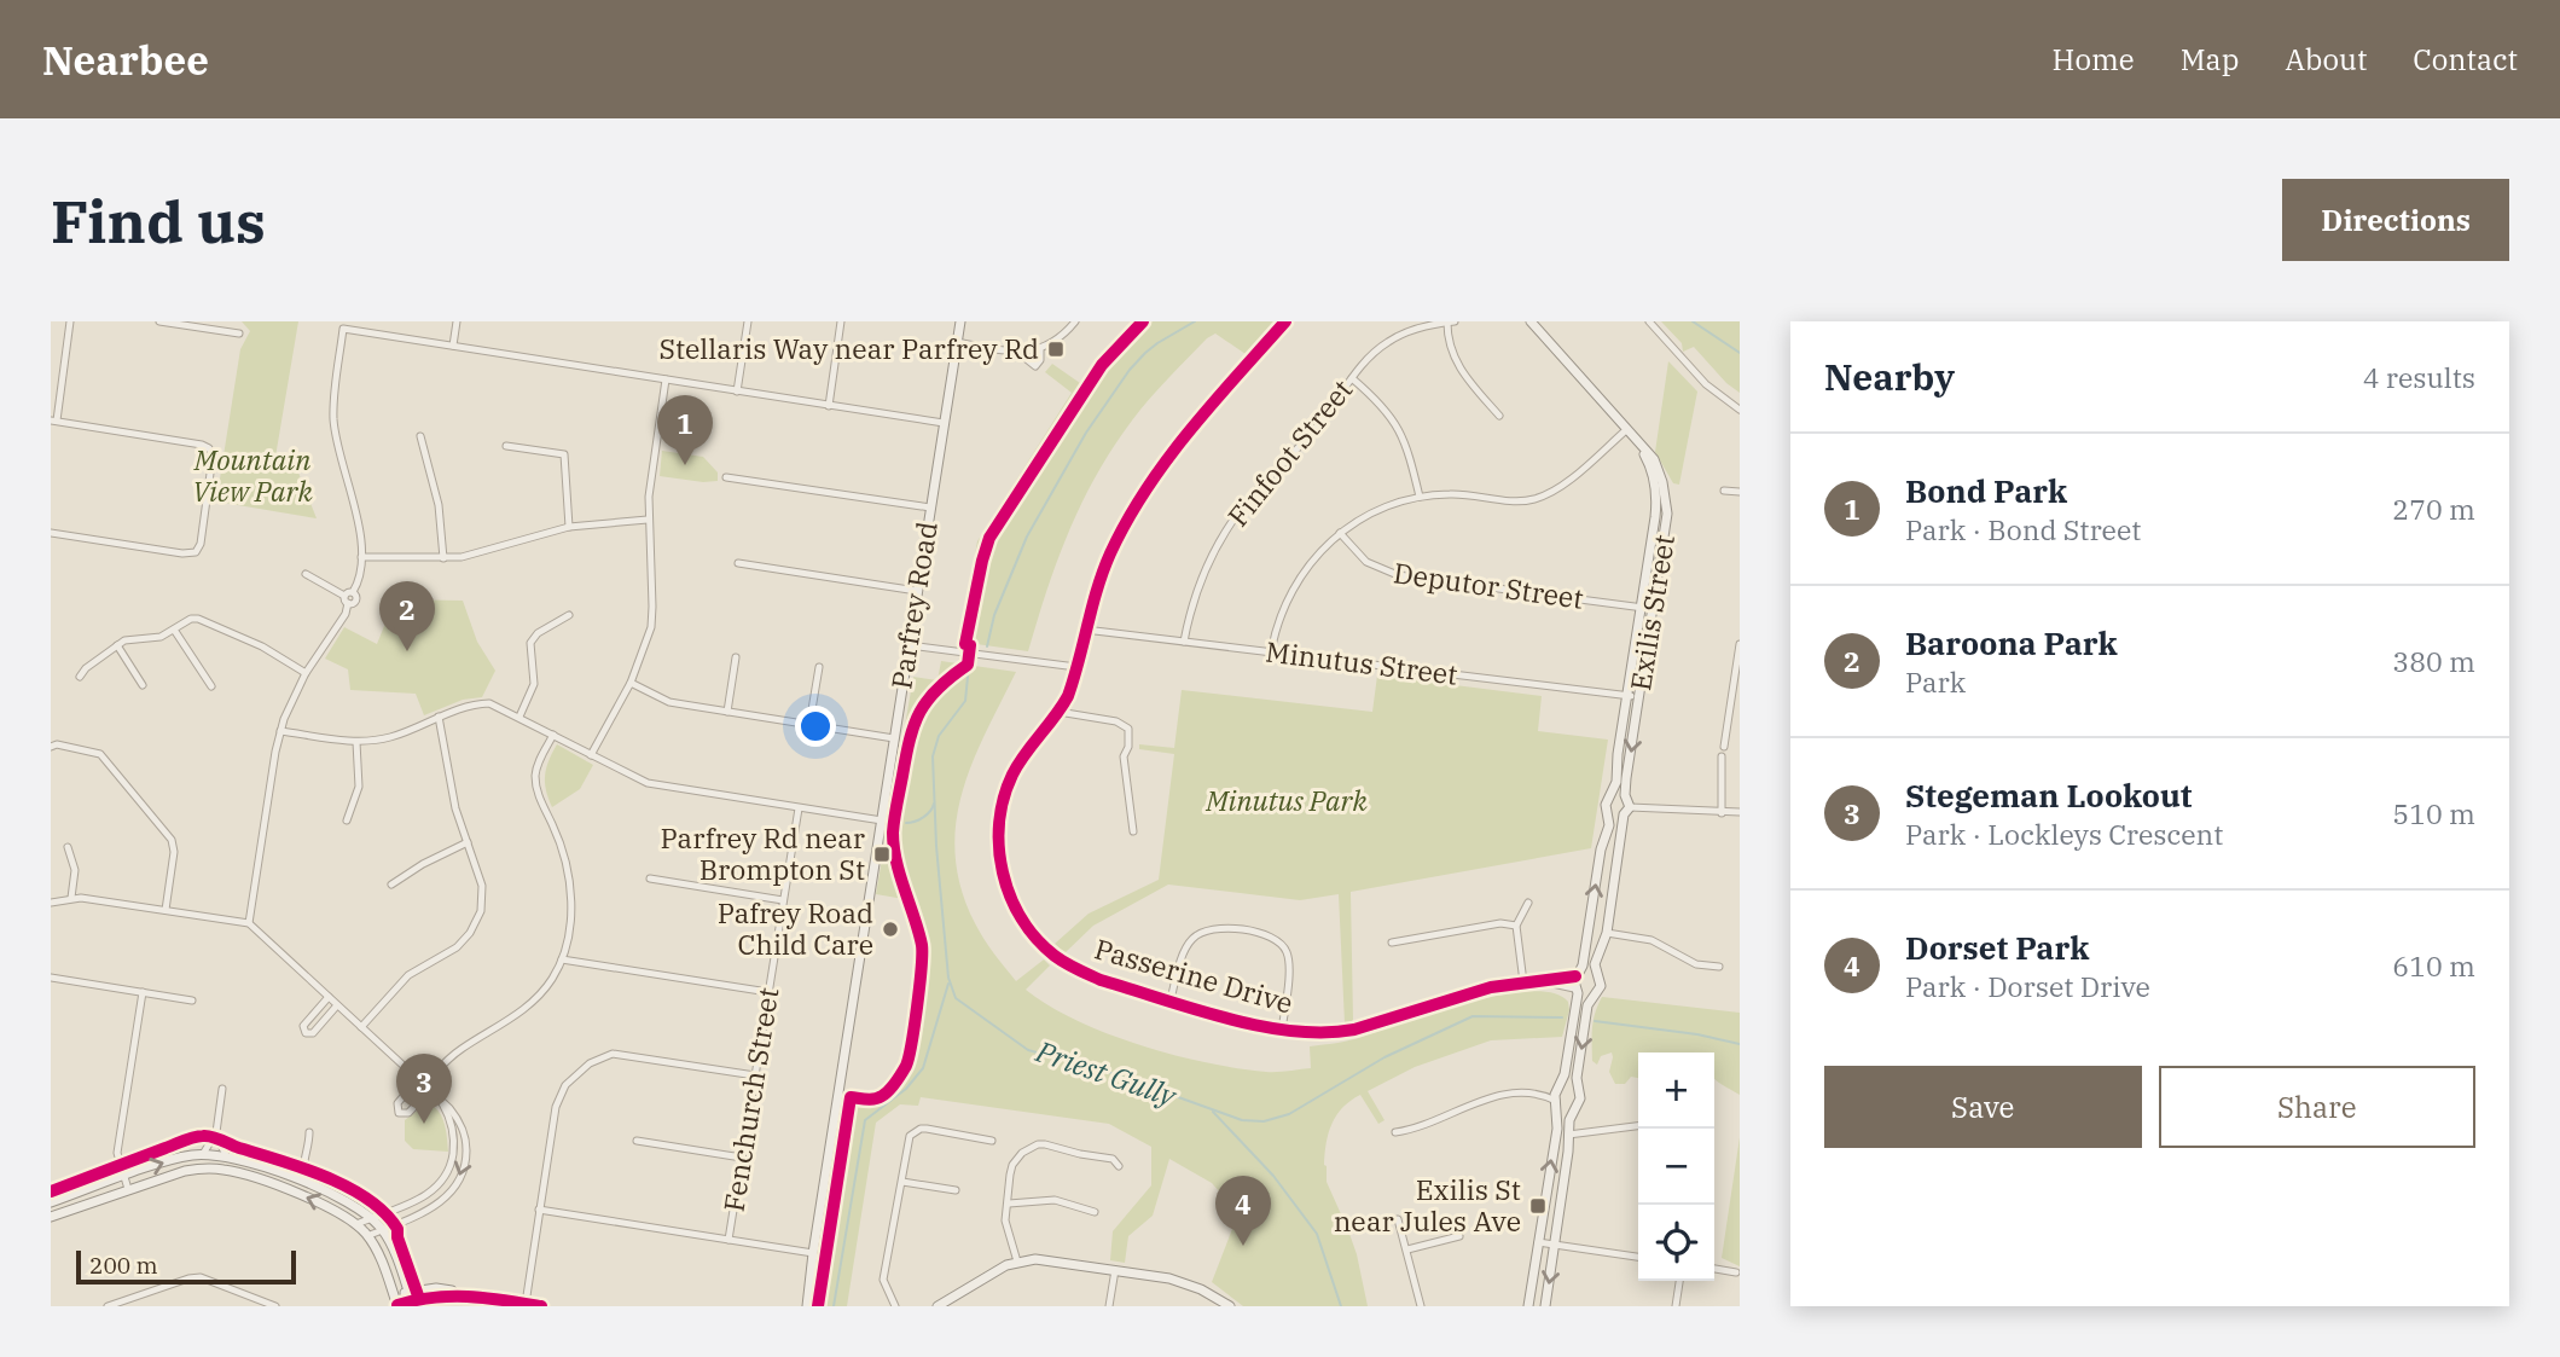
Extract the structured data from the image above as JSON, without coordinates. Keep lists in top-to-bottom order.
{
  "streets": {
    "street": [
      "Finfoot Street",
      "Deputor Street",
      "Parfrey Road",
      "Exilis Street",
      "Minutus Street",
      "Passerine Drive",
      "Fenchurch Street"
    ]
  },
  "crossings": [
    ["Finfoot Street", "Minutus Street"],
    ["Deputor Street", "Exilis Street"],
    ["Exilis Street", "Minutus Street"],
    ["Exilis Street", "Passerine Drive"],
    ["Minutus Street", "Passerine Drive"]
  ],
  "water": ["Priest Gully"],
  "parks": ["Mountain View Park", "Minutus Park"],
  "places": {
    "transit": ["Stellaris Way near Parfrey Rd", "Parfrey Rd near Brompton St", "Exilis St near Jules Ave"],
    "other": ["Pafrey Road Child Care"]
  },
  "scale_bar": "200 m",
  "page": {
    "header": "Nearbee",
    "nav": [
      "Home",
      "Map",
      "About",
      "Contact"
    ],
    "buttons": [
      "Directions",
      ["Save", "Share"]
    ],
    "title": "Find us",
    "heading": ["Nearby", "4 results"],
    "pins": [
      "1",
      "2",
      "3",
      "4"
    ],
    "list": [
      {
        "mark": "1",
        "name": "Bond Park",
        "note": "Park · Bond Street",
        "value": "270 m"
      },
      {
        "mark": "2",
        "name": "Baroona Park",
        "note": "Park",
        "value": "380 m"
      },
      {
        "mark": "3",
        "name": "Stegeman Lookout",
        "note": "Park · Lockleys Crescent",
        "value": "510 m"
      },
      {
        "mark": "4",
        "name": "Dorset Park",
        "note": "Park · Dorset Drive",
        "value": "610 m"
      }
    ],
    "map_buttons": ["+", "−"],
    "scale": "200 m"
  }
}
